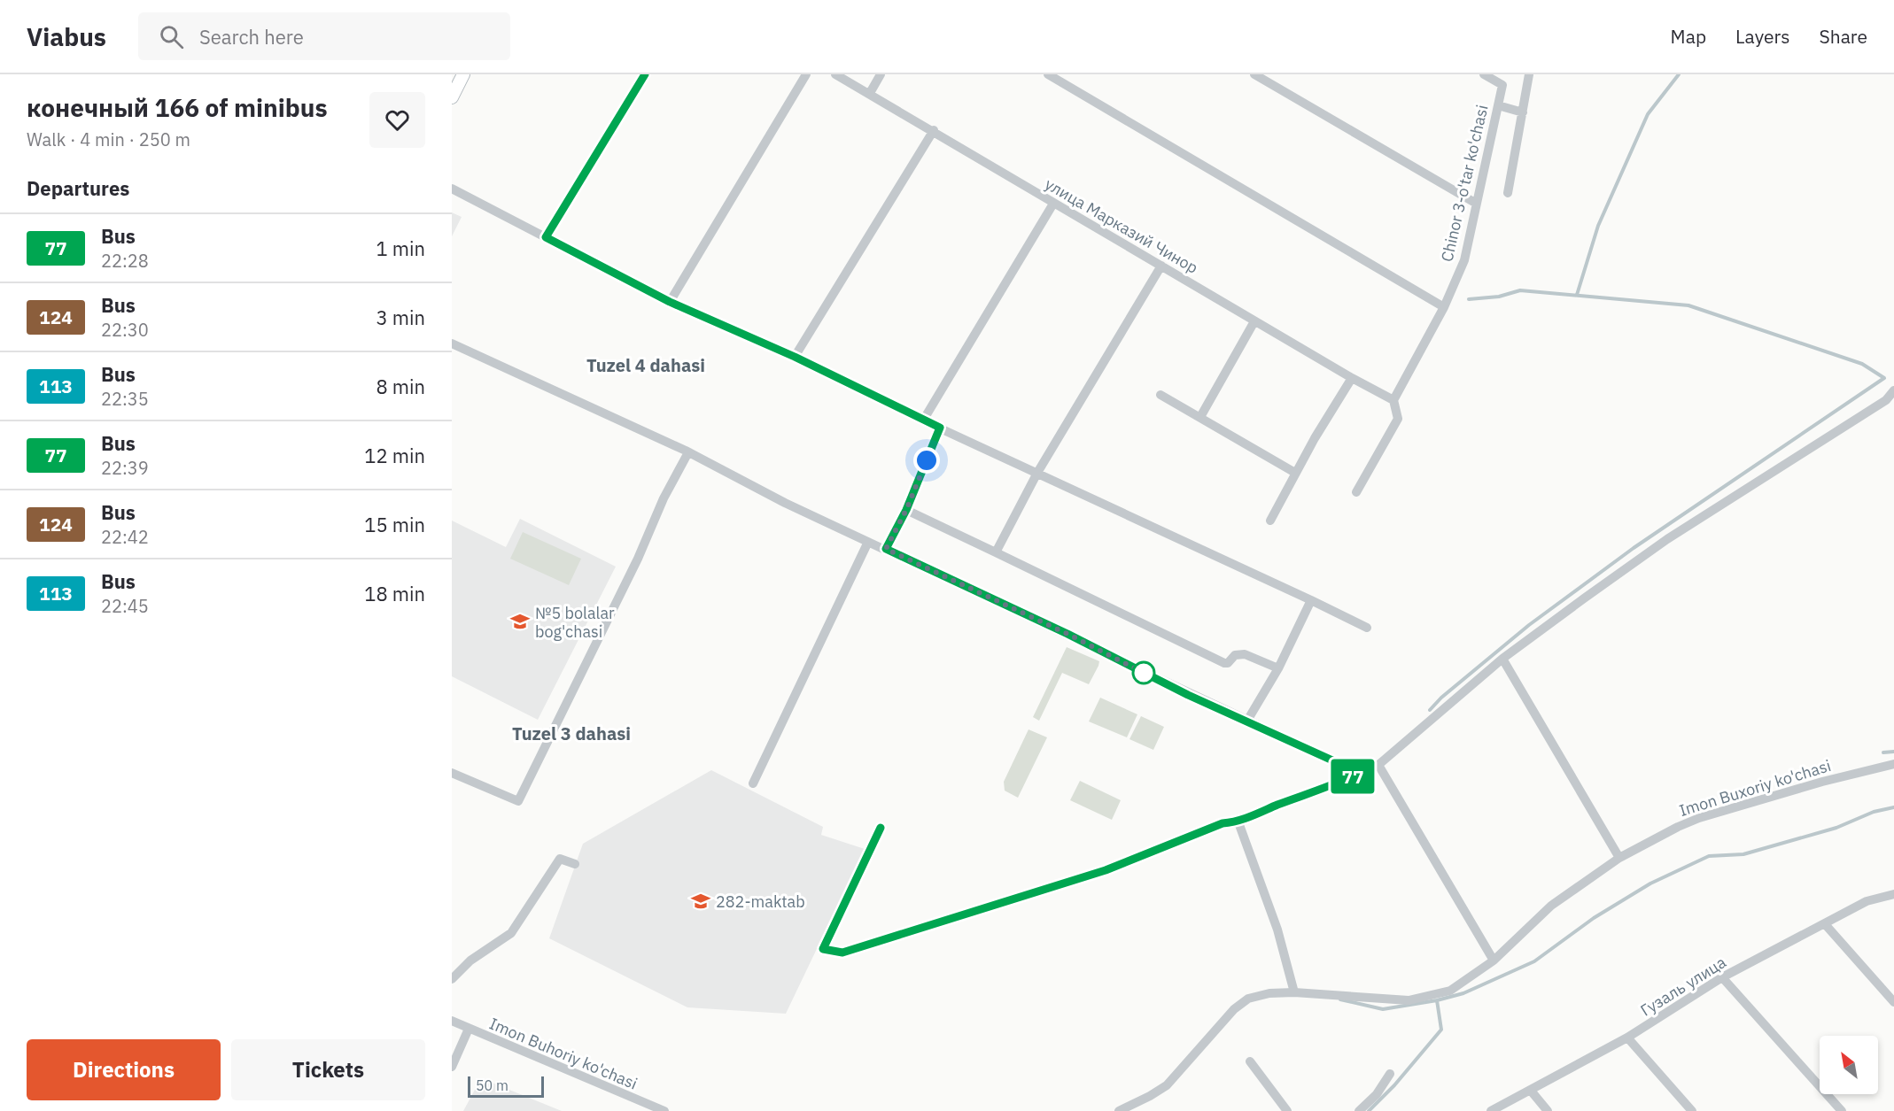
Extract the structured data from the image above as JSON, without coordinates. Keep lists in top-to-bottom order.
{
  "streets": {
    "street": [
      "Chinor 3-o'tar ko'chasi",
      "улица Марказий Чинор",
      "Imon Buxoriy ko'chasi",
      "Гузаль улица",
      "Imon Buhoriy ko'chasi"
    ]
  },
  "crossings": [
    ["Chinor 3-o'tar ko'chasi", "улица Марказий Чинор"]
  ],
  "districts": ["Tuzel 4 dahasi", "Tuzel 3 dahasi"],
  "places": {
    "school or university": ["№5 bolalar bog'chasi", "282-maktab"]
  },
  "lines": ["bus line 77"],
  "scale_bar": "50 m",
  "north": "top left",
  "page": {
    "header": "Viabus",
    "search": "Search here",
    "nav": ["Map", "Layers", "Share"],
    "heading": [
      ["конечный 166 of minibus", "Walk · 4 min · 250 m"],
      "Departures"
    ],
    "on_map": "77",
    "list": [
      {
        "mark": "77",
        "name": "Bus",
        "note": "22:28",
        "value": "1 min"
      },
      {
        "mark": "124",
        "name": "Bus",
        "note": "22:30",
        "value": "3 min"
      },
      {
        "mark": "113",
        "name": "Bus",
        "note": "22:35",
        "value": "8 min"
      },
      {
        "mark": "77",
        "name": "Bus",
        "note": "22:39",
        "value": "12 min"
      },
      {
        "mark": "124",
        "name": "Bus",
        "note": "22:42",
        "value": "15 min"
      },
      {
        "mark": "113",
        "name": "Bus",
        "note": "22:45",
        "value": "18 min"
      }
    ],
    "buttons": ["Directions", "Tickets"],
    "scale": "50 m"
  }
}
